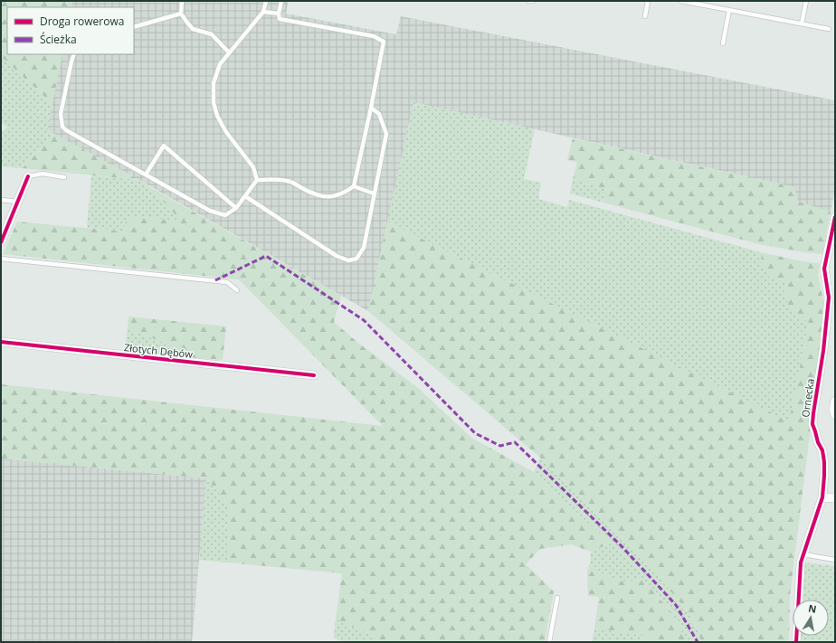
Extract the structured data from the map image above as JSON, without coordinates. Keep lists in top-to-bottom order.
{
  "streets": {
    "street": ["Złotych Dębów", "Ornecka"]
  },
  "legend": ["Droga rowerowa", "Ścieżka"],
  "north": "top"
}
